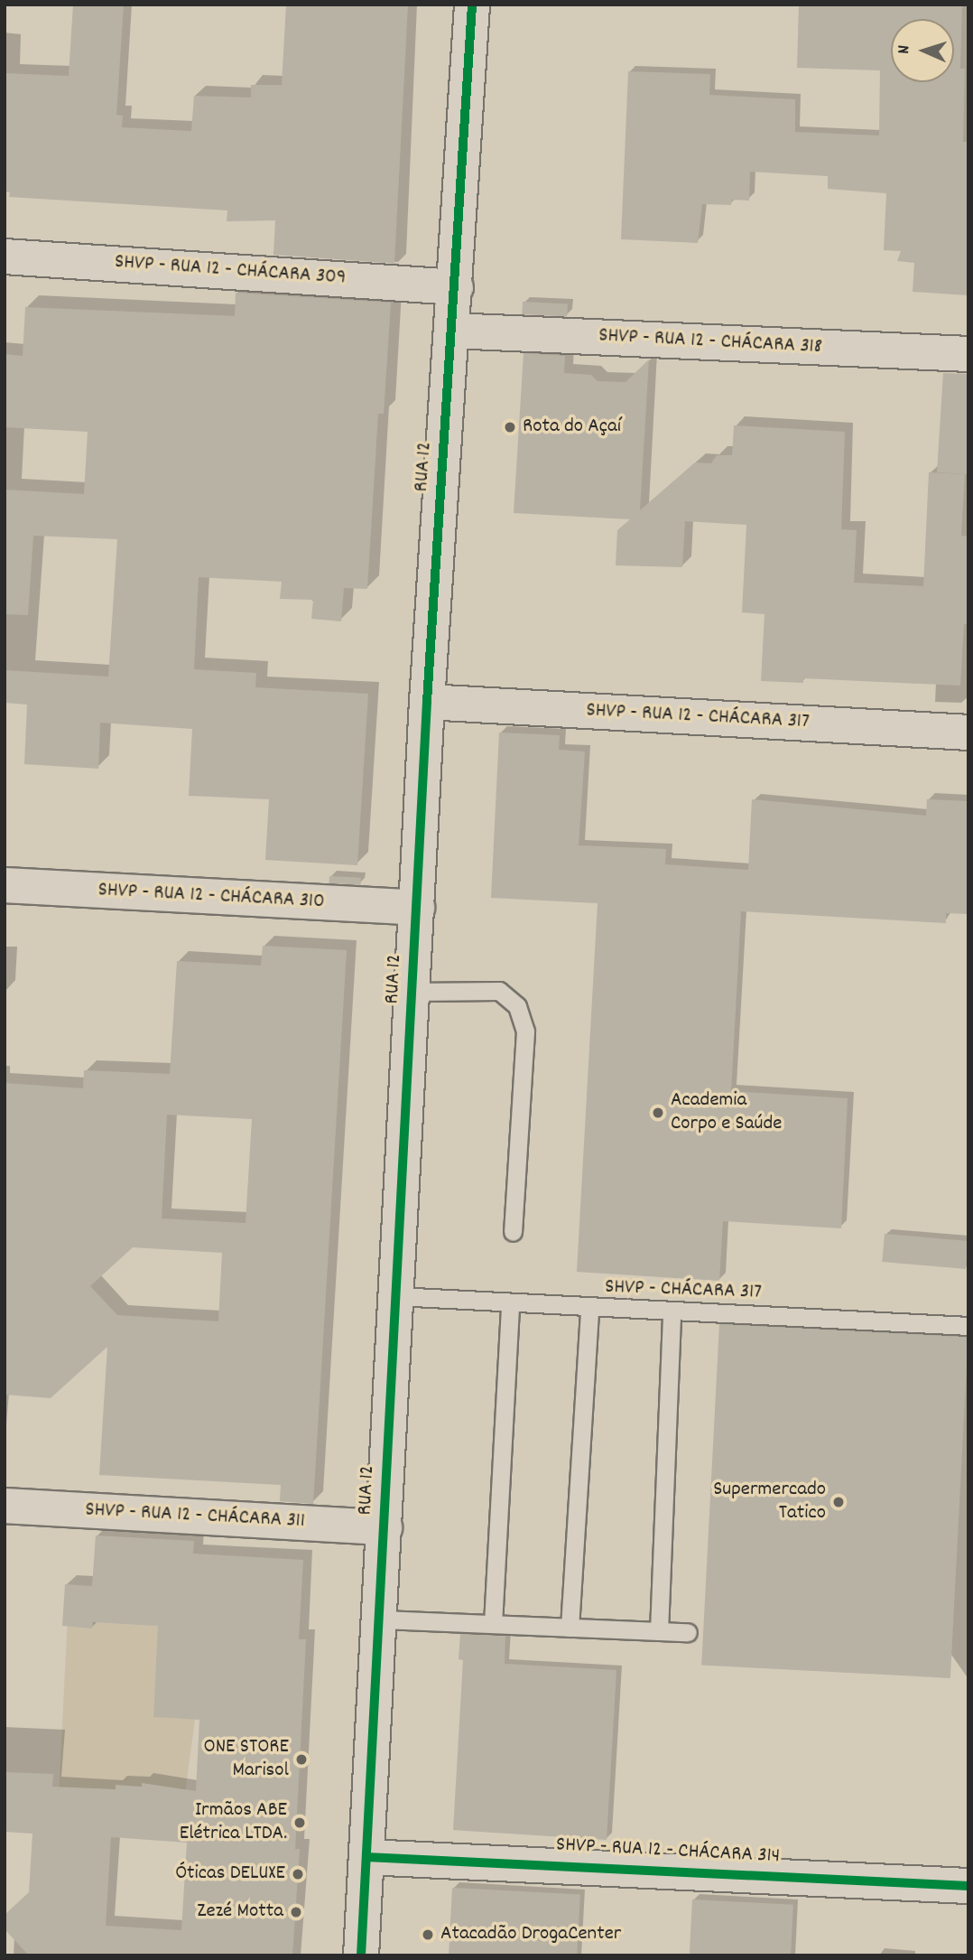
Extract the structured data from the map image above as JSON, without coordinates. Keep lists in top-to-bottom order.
{
  "streets": {
    "street": [
      "SHVP - RUA 12 - CHÁCARA 309",
      "SHVP - RUA 12 - CHÁCARA 318",
      "RUA 12",
      "SHVP - RUA 12 - CHÁCARA 317",
      "SHVP - RUA 12 - CHÁCARA 310",
      "SHVP - RUA 12 - CHÁCARA 311",
      "SHVP - RUA 12 - CHÁCARA 314"
    ],
    "lane": ["SHVP - CHÁCARA 317"]
  },
  "crossings": [
    ["SHVP - RUA 12 - CHÁCARA 309", "RUA 12"],
    ["SHVP - RUA 12 - CHÁCARA 318", "RUA 12"],
    ["RUA 12", "SHVP - RUA 12 - CHÁCARA 317"],
    ["RUA 12", "SHVP - RUA 12 - CHÁCARA 310"],
    ["RUA 12", "SHVP - CHÁCARA 317"],
    ["RUA 12", "SHVP - RUA 12 - CHÁCARA 311"],
    ["RUA 12", "SHVP - RUA 12 - CHÁCARA 314"]
  ],
  "places": [
    "Rota do Açaí",
    "Academia Corpo e Saúde",
    "Supermercado Tatico",
    "ONE STORE Marisol",
    "Irmãos ABE Elétrica LTDA.",
    "Óticas DELUXE",
    "Zezé Motta",
    "Atacadão DrogaCenter"
  ],
  "north": "left"
}
